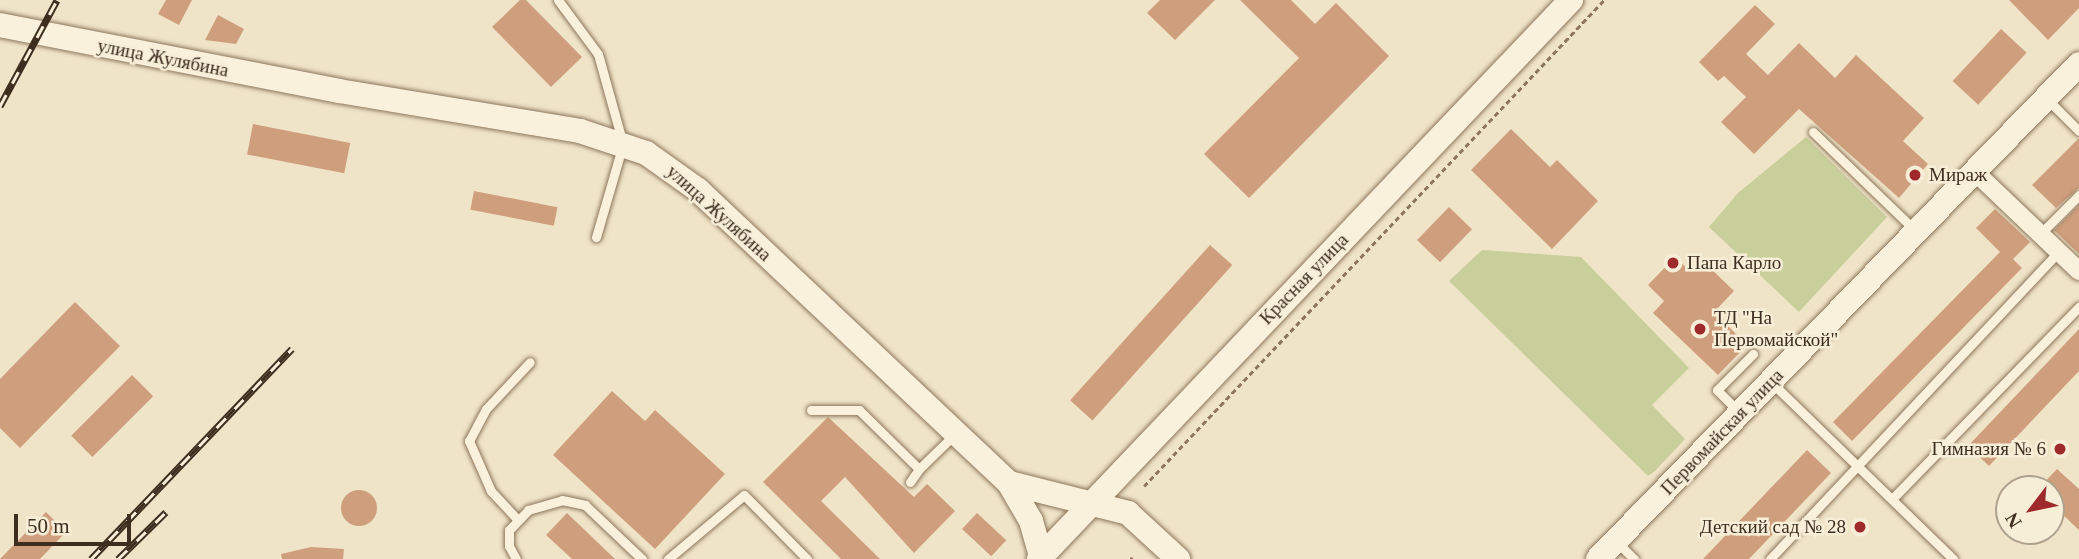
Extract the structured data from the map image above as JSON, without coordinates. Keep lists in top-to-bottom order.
{
  "streets": {
    "main road": ["улица Жулябина", "Красная улица", "Первомайская улица"]
  },
  "places": [
    "Мираж",
    "Папа Карло",
    "ТД \"На Первомайской\"",
    "Гимназия № 6",
    "Детский сад № 28"
  ],
  "scale_bar": "50 m",
  "north": "bottom left"
}
